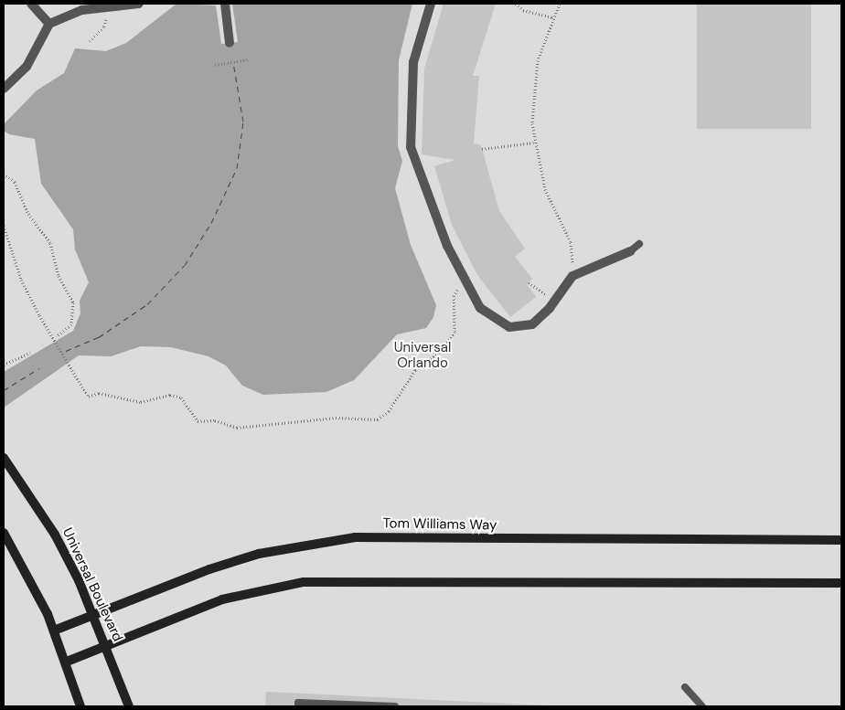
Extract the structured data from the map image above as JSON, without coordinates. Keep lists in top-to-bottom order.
{
  "streets": {
    "street": ["Tom Williams Way", "Universal Boulevard"]
  },
  "crossings": [
    ["Tom Williams Way", "Universal Boulevard"]
  ],
  "parks": ["Universal Orlando"]
}
